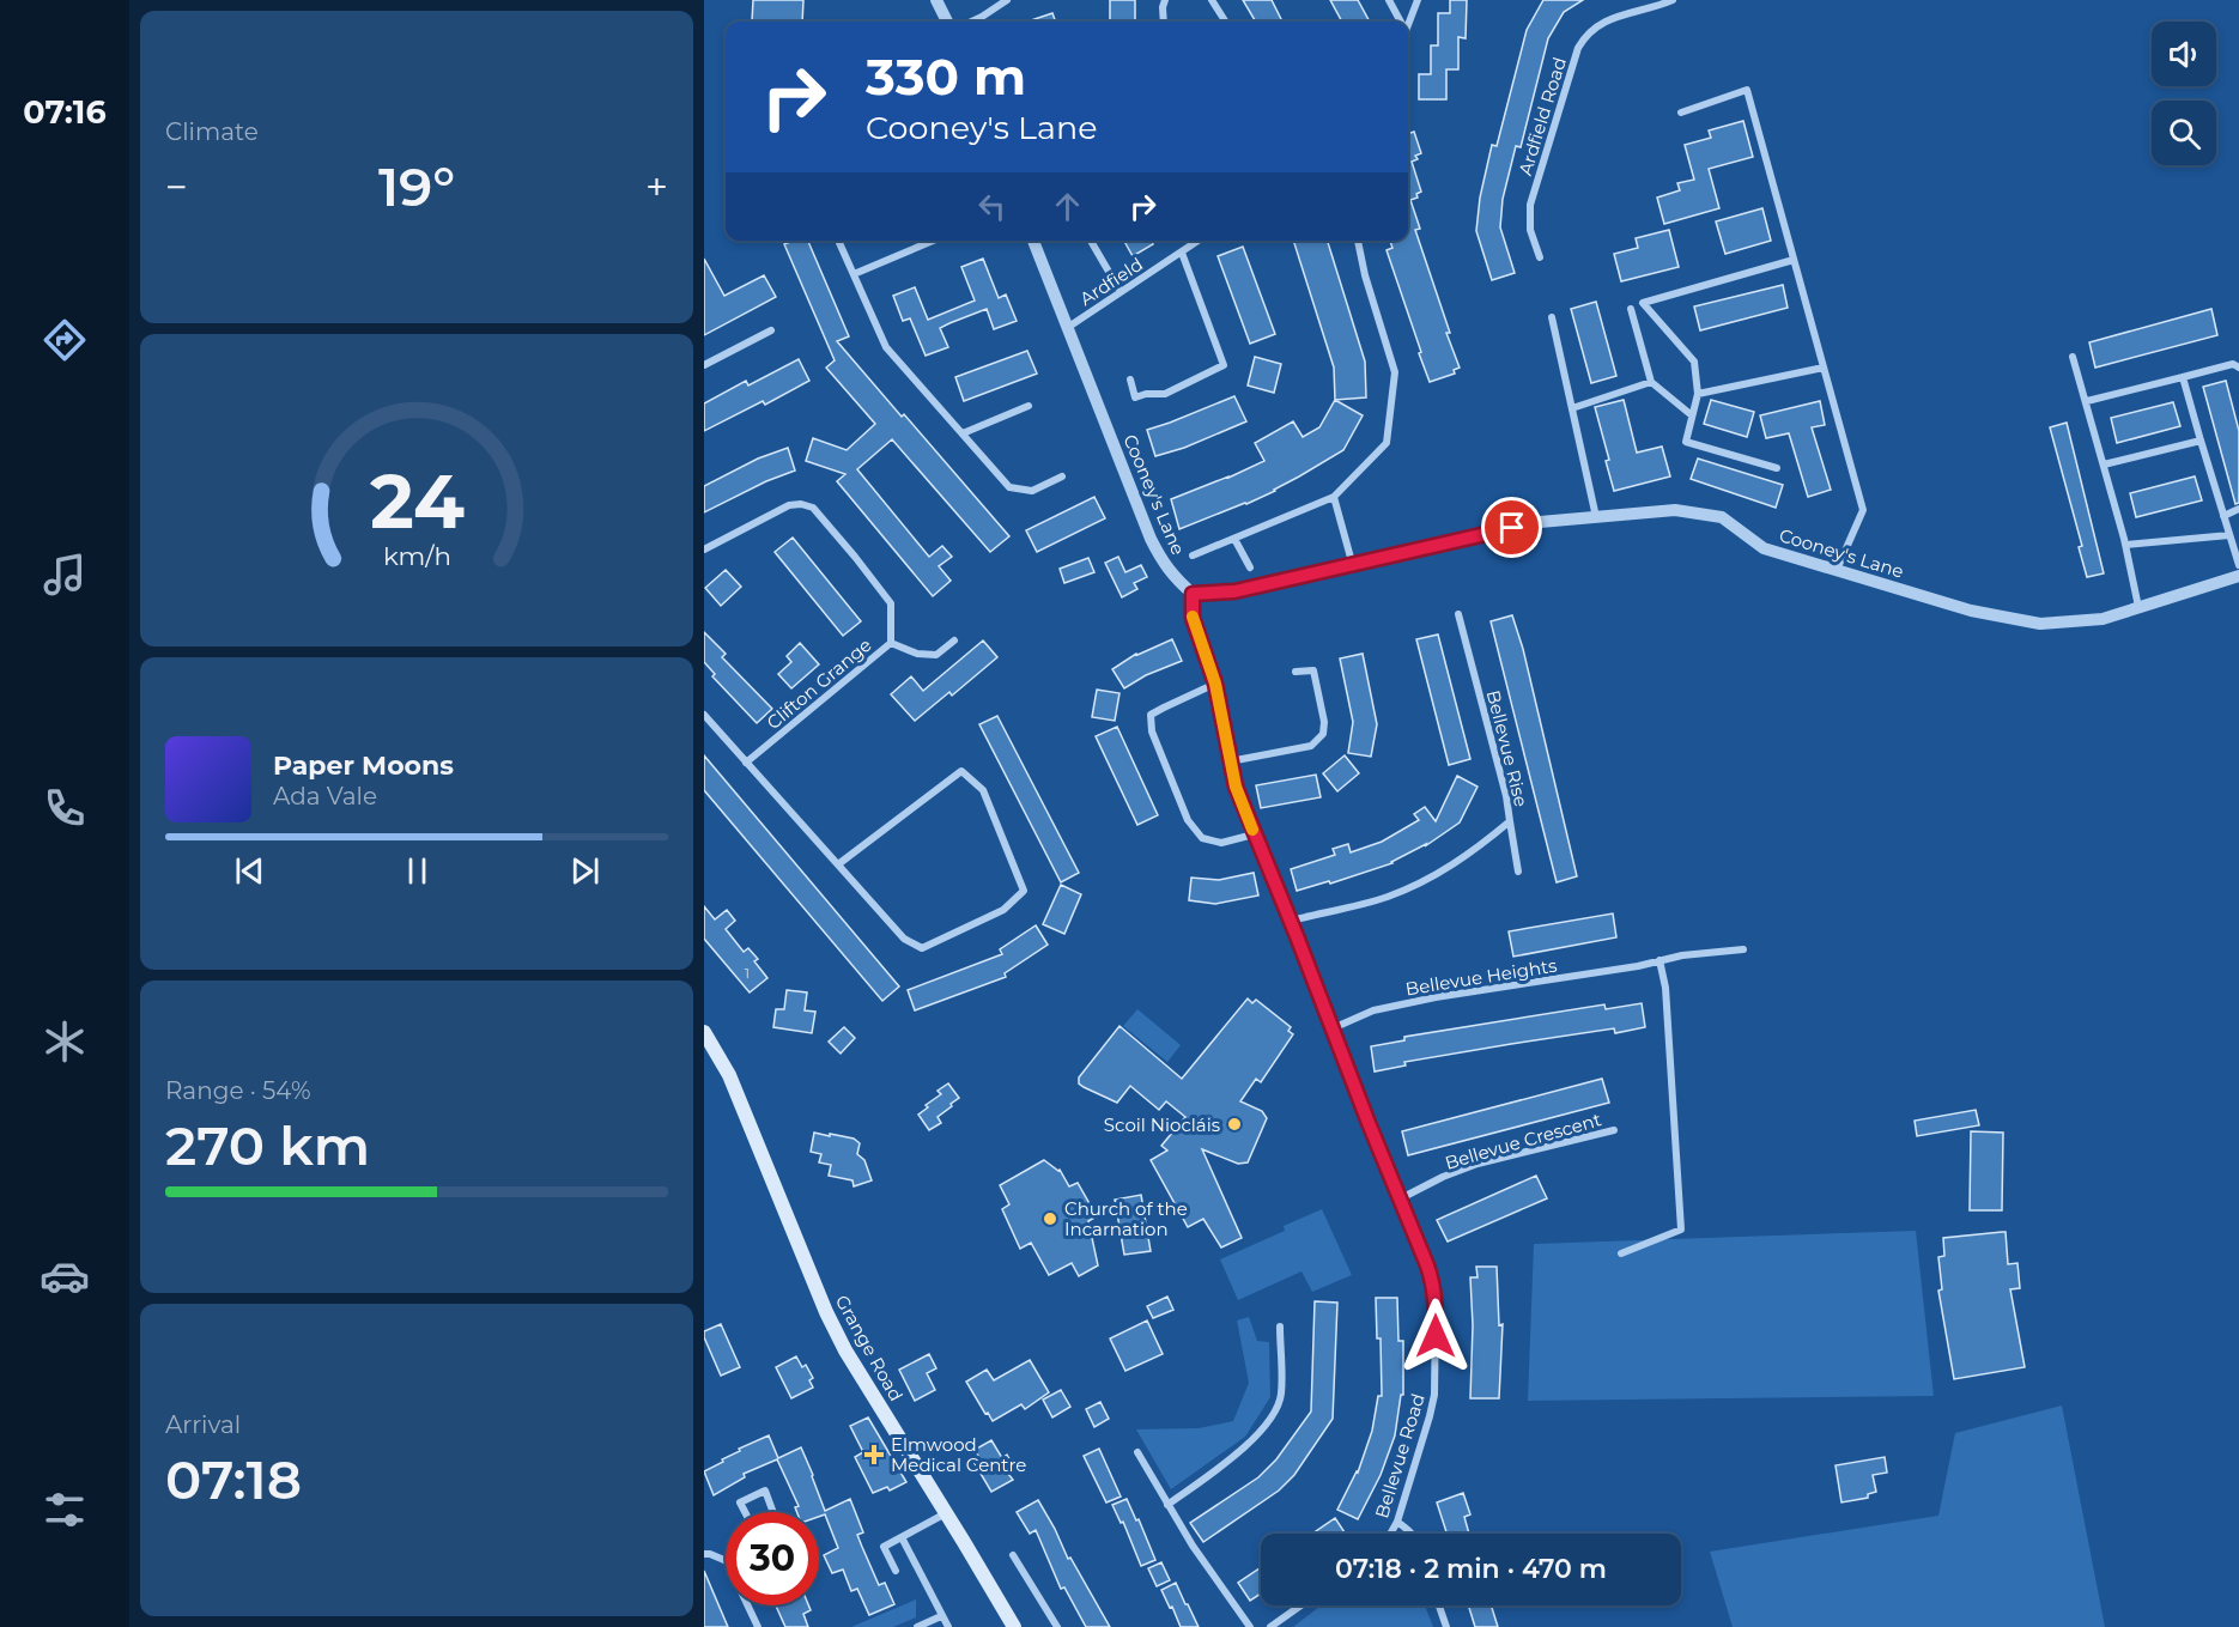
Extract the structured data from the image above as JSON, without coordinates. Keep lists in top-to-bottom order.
{
  "streets": {
    "main road": ["Grange Road"],
    "street": [
      "Ardfield Road",
      "Ardfield",
      "Cooney's Lane",
      "Clifton Grange",
      "Bellevue Rise",
      "Bellevue Heights",
      "Bellevue Crescent",
      "Bellevue Road"
    ]
  },
  "crossings": [
    ["Ardfield", "Cooney's Lane"],
    ["Cooney's Lane", "Bellevue Road"],
    ["Bellevue Rise", "Bellevue Road"],
    ["Bellevue Heights", "Bellevue Road"],
    ["Bellevue Crescent", "Bellevue Road"]
  ],
  "places": {
    "other": ["Scoil Niocláis", "Church of the Incarnation"],
    "health": ["Elmwood Medical Centre"]
  },
  "house_numbers": ["1"],
  "page": {
    "tabs": "07:16",
    "tile": [
      "Climate",
      ["Range · 54%", "270 km"],
      ["Arrival", "07:18"]
    ],
    "turn": ["330 m", "Cooney's Lane"],
    "heat": ["−", "19°", "+"],
    "song": ["Paper Moons", "Ada Vale"],
    "limit": "30",
    "trip": "07:18 · 2 min · 470 m",
    "gauge": ["24", "km/h"]
  }
}
